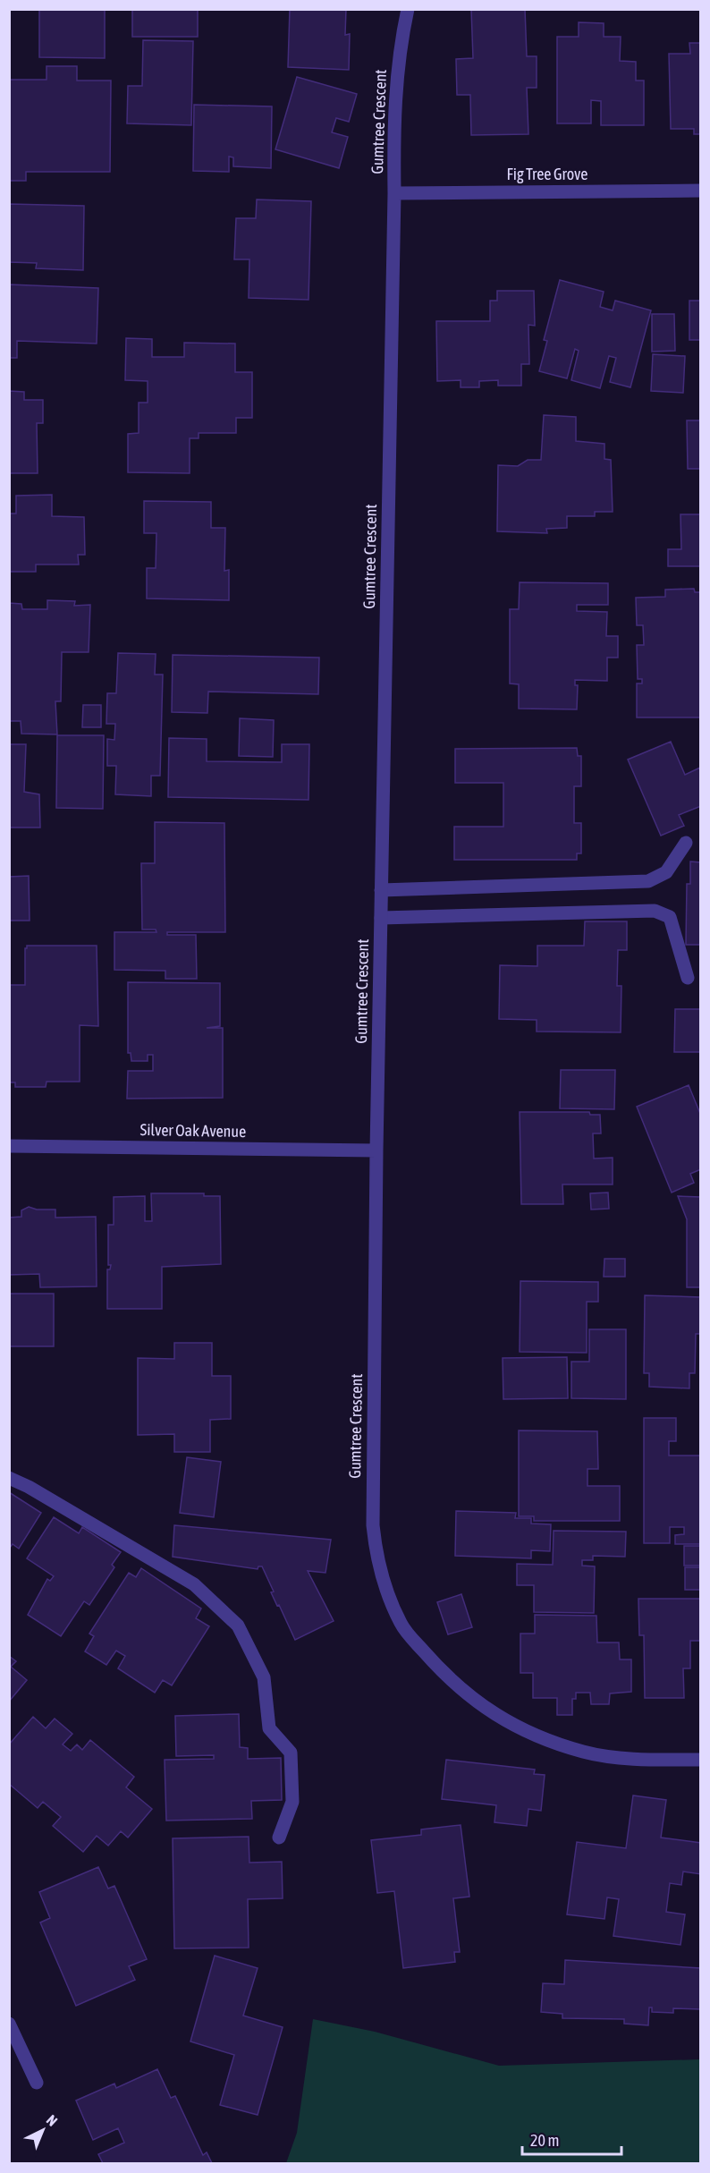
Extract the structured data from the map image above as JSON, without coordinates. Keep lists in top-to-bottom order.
{
  "streets": {
    "street": ["Gumtree Crescent", "Fig Tree Grove", "Silver Oak Avenue"]
  },
  "crossings": [
    ["Gumtree Crescent", "Fig Tree Grove"],
    ["Gumtree Crescent", "Silver Oak Avenue"]
  ],
  "scale_bar": "20 m",
  "north": "top right"
}
